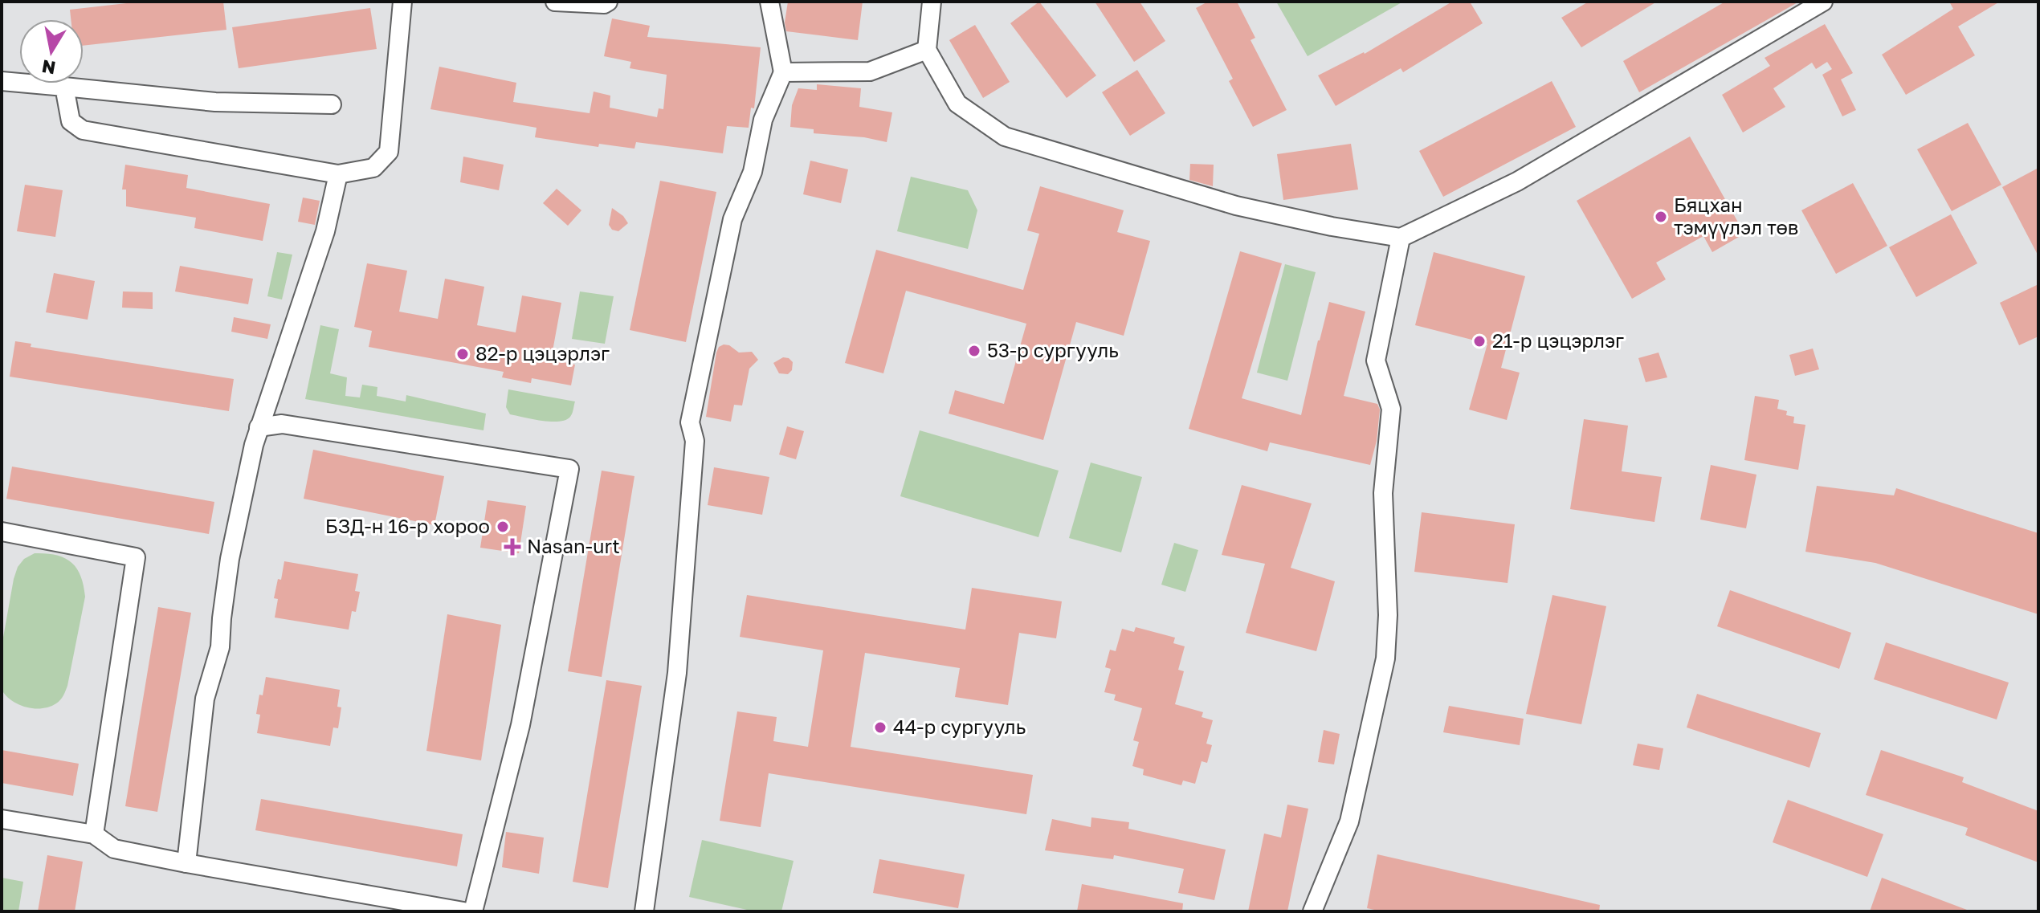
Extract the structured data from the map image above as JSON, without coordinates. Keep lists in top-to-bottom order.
{
  "places": {
    "other": [
      "Бяцхан тэмүүлэл төв",
      "21-р цэцэрлэг",
      "53-р сургууль",
      "82-р цэцэрлэг",
      "БЗД-н 16-р хороо",
      "44-р сургууль"
    ],
    "health": ["Nasan-urt"]
  },
  "north": "bottom"
}
